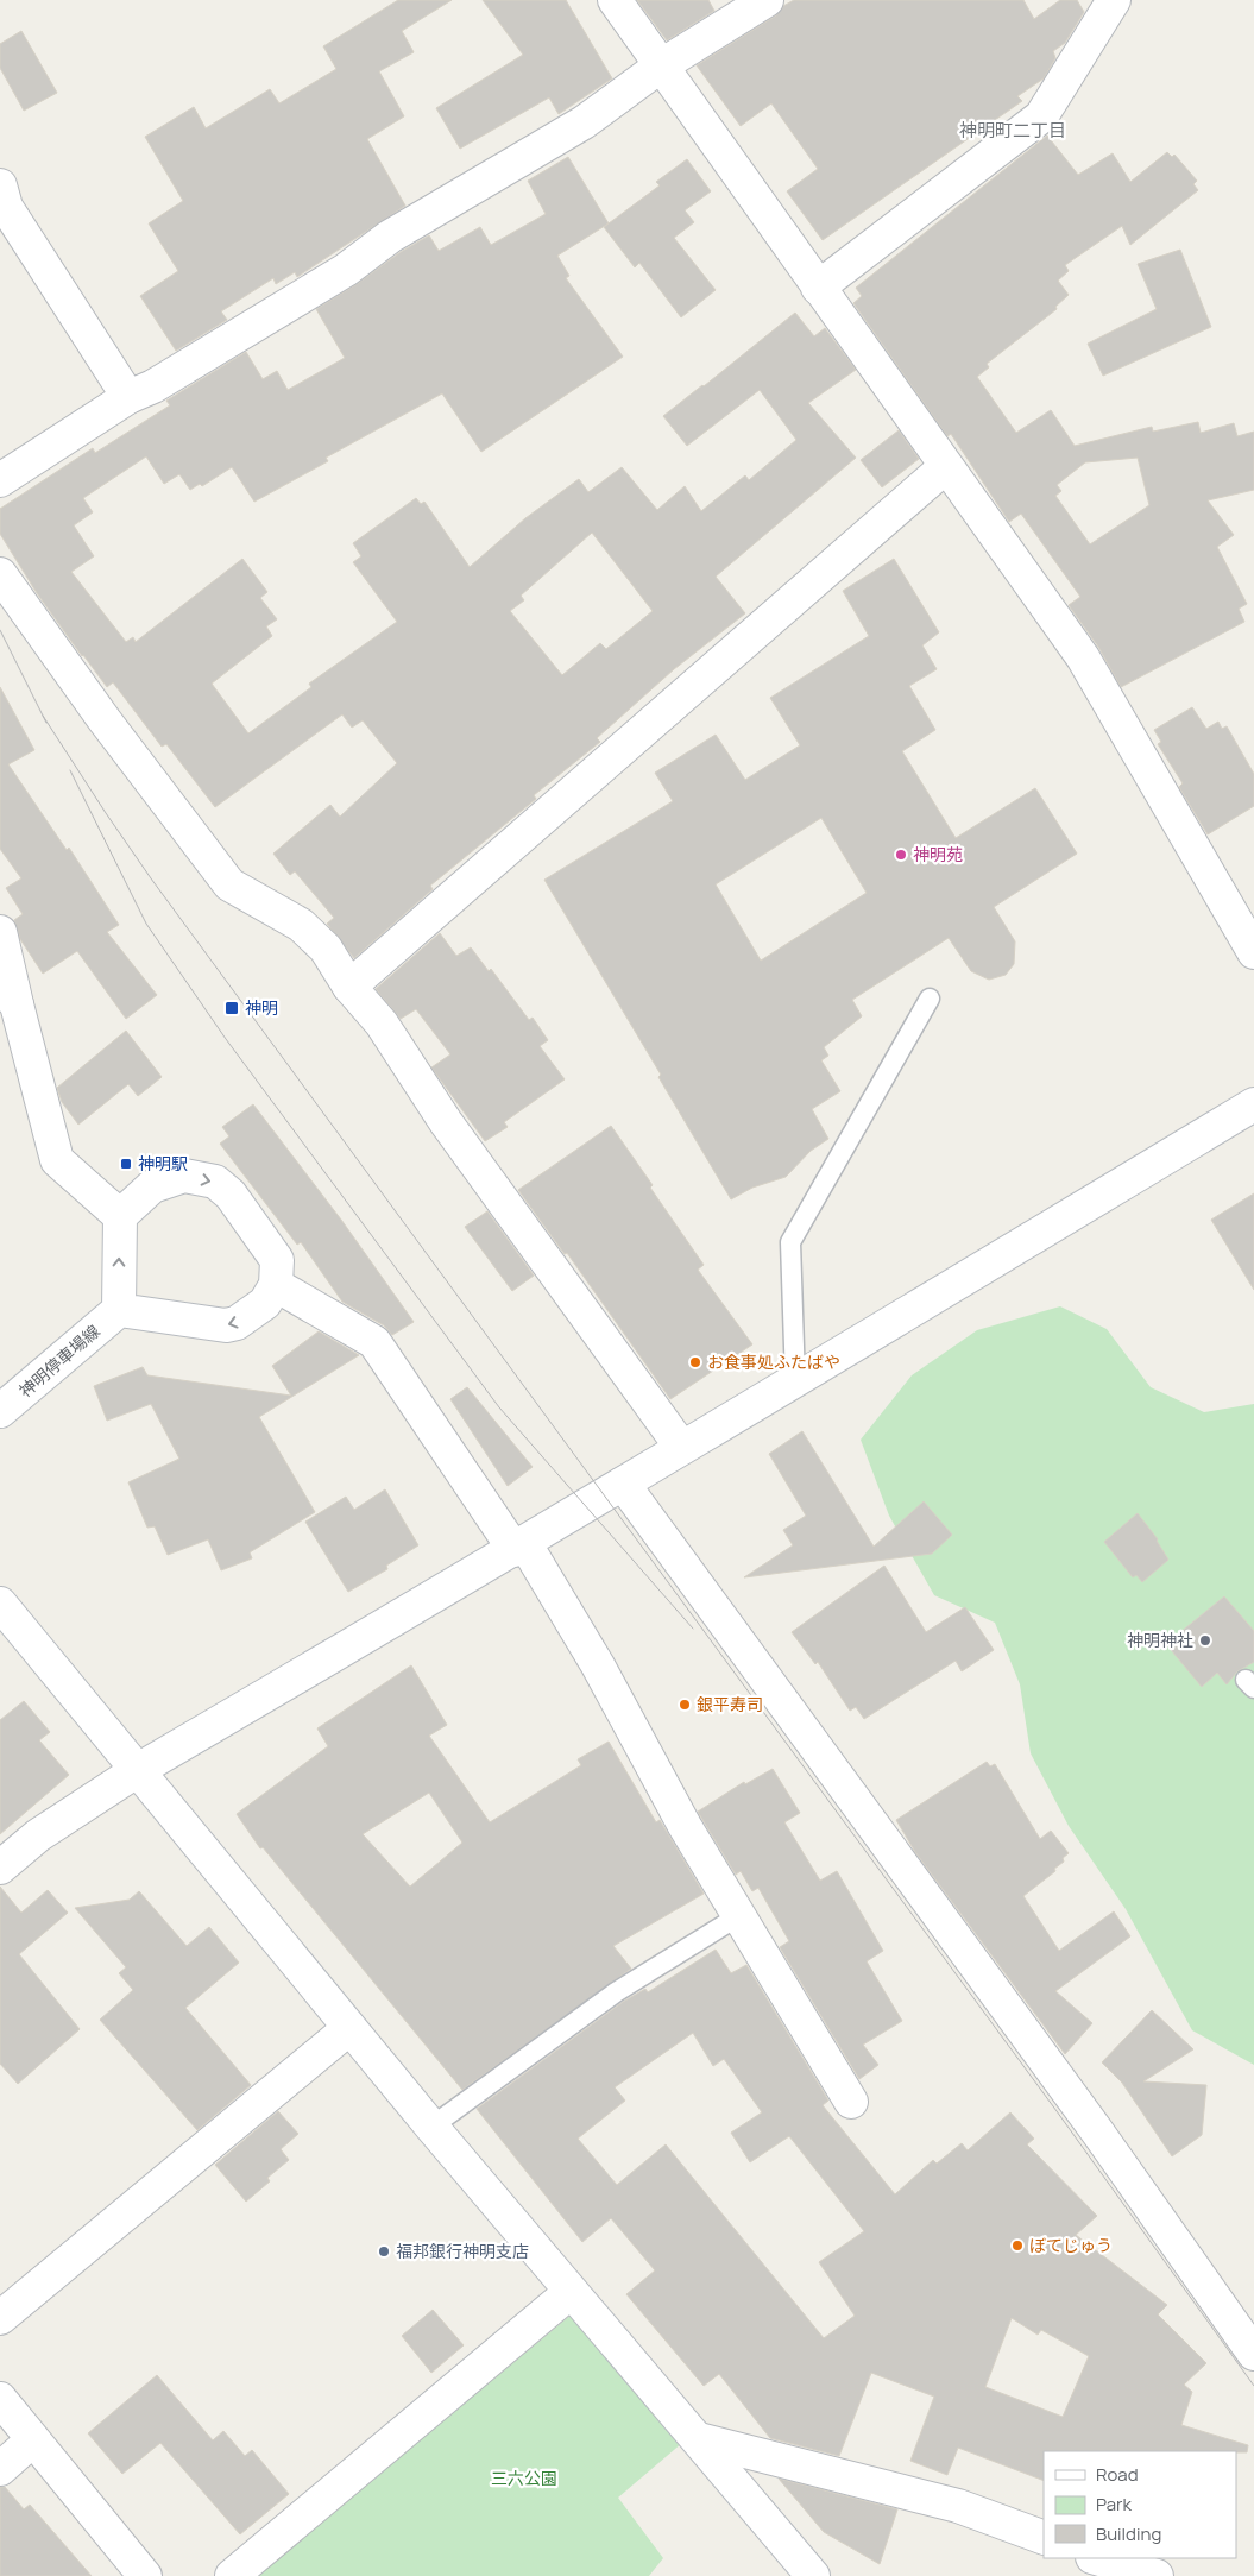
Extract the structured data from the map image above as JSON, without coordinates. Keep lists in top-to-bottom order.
{
  "streets": {
    "street": ["神明停車場線"]
  },
  "districts": ["神明町二丁目"],
  "parks": ["三六公園"],
  "places": {
    "other": [
      "神明苑",
      "お食事処ふたばや",
      "神明神社",
      "銀平寿司",
      "ぼてじゅう",
      "福邦銀行神明支店"
    ],
    "transit": ["神明", "神明駅"]
  },
  "legend": ["Road", "Park", "Building"]
}
